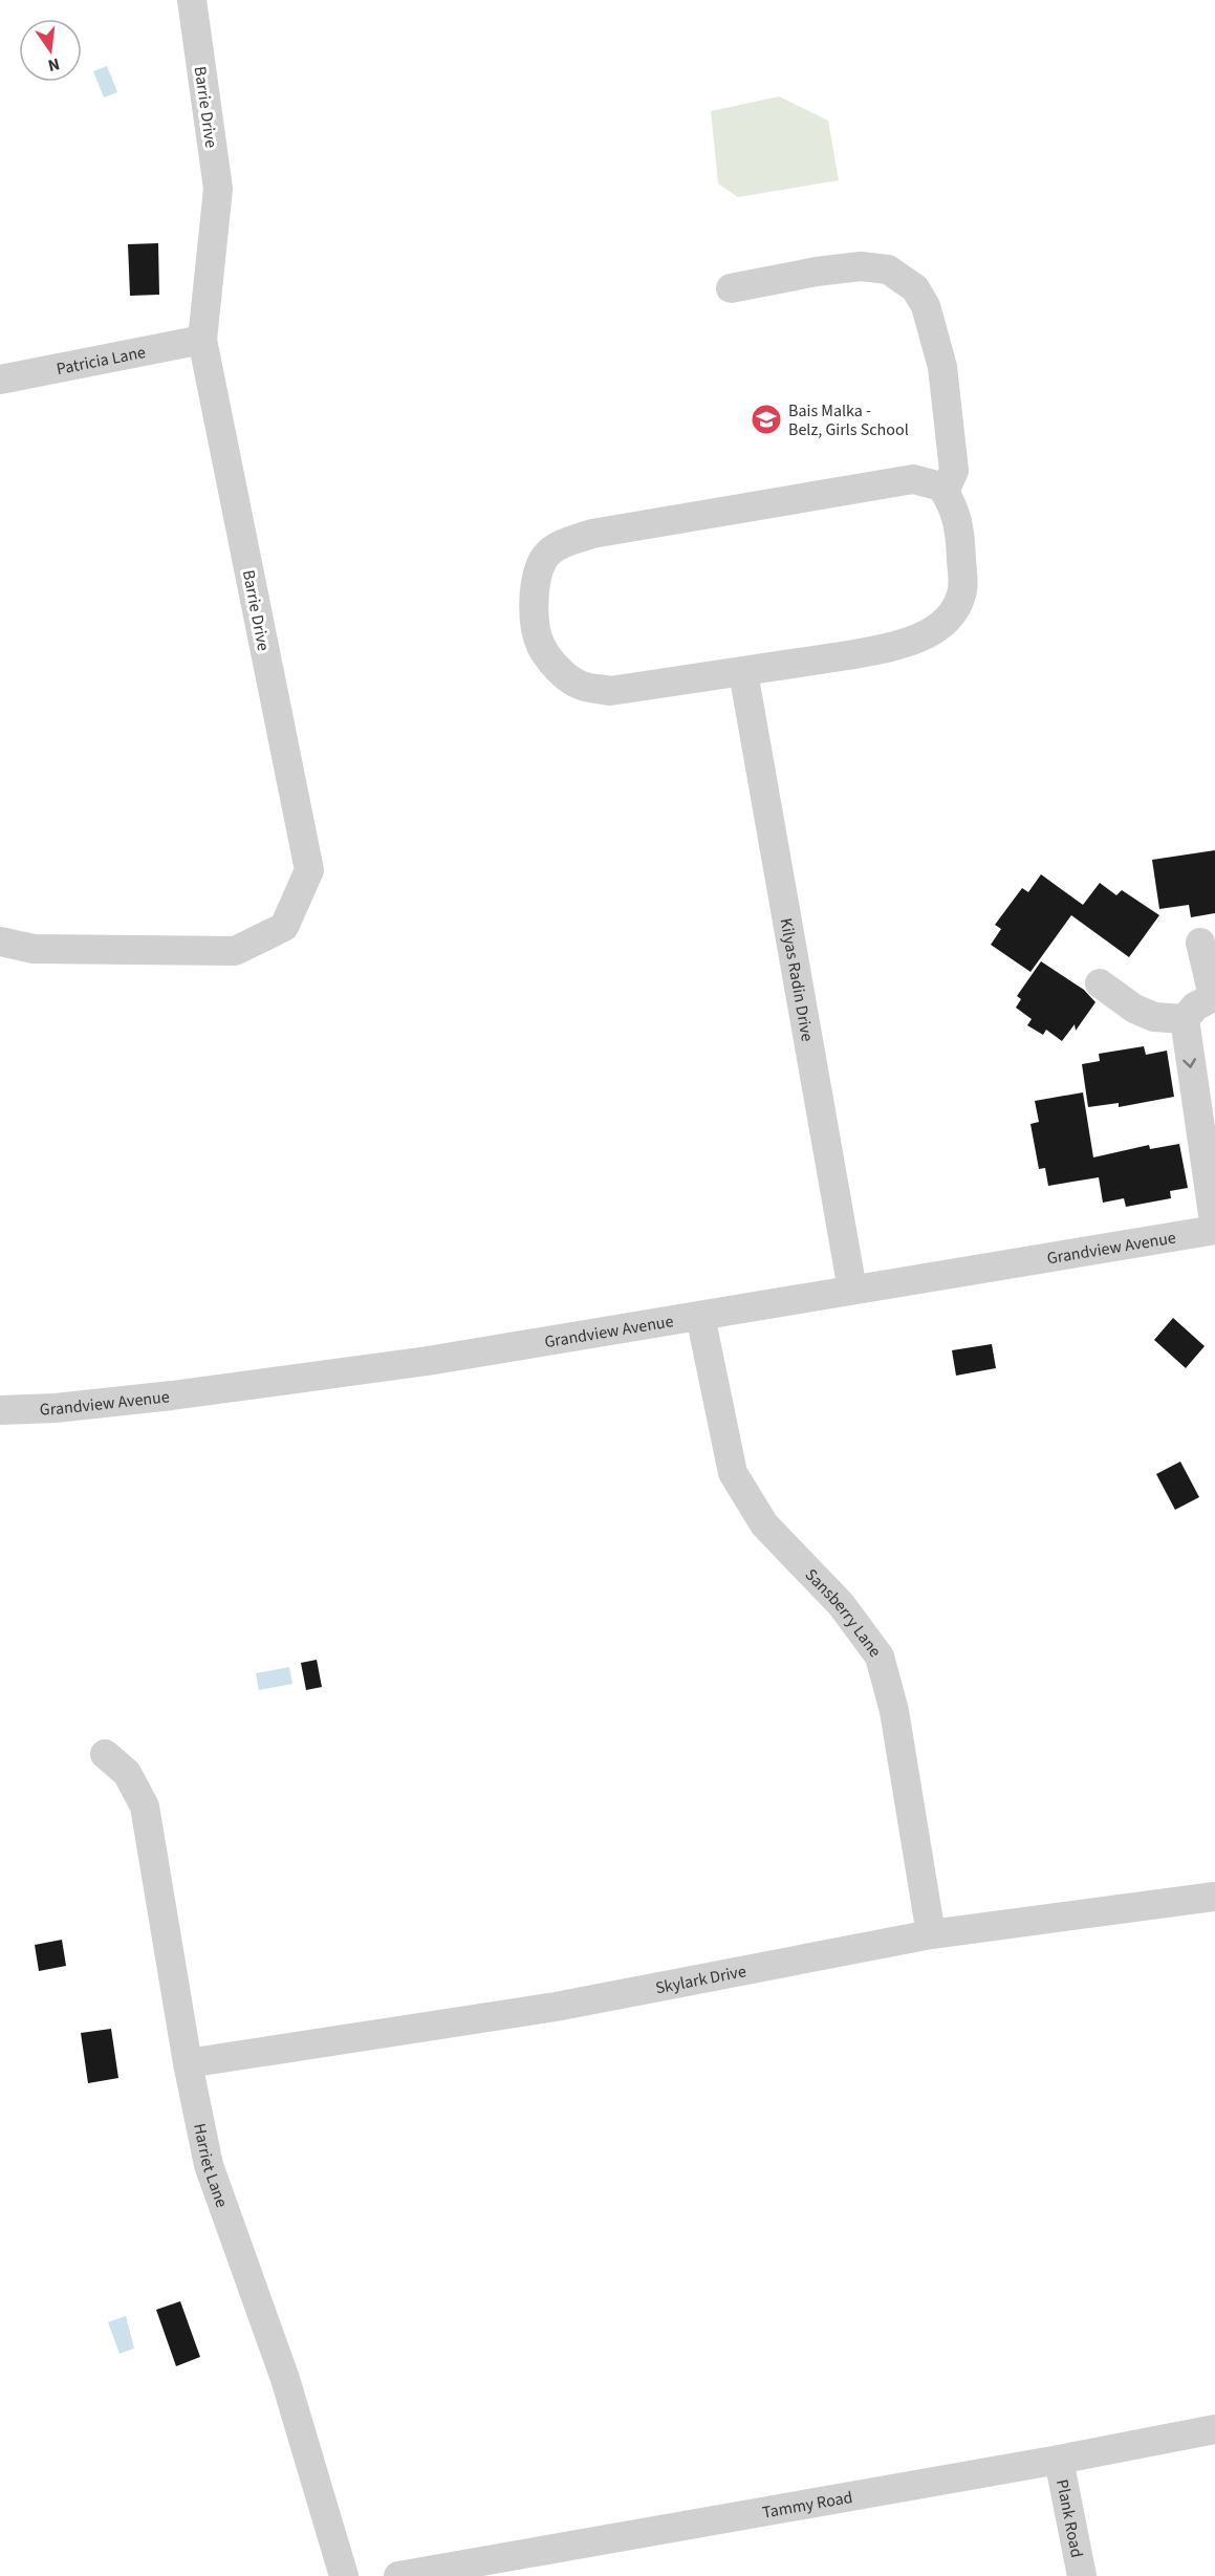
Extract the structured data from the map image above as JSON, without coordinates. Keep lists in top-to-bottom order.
{
  "streets": {
    "street": [
      "Barrie Drive",
      "Patricia Lane",
      "Kilyas Radin Drive",
      "Grandview Avenue",
      "Sansberry Lane",
      "Skylark Drive",
      "Harriet Lane",
      "Tammy Road",
      "Plank Road"
    ]
  },
  "crossings": [
    ["Barrie Drive", "Patricia Lane"],
    ["Kilyas Radin Drive", "Grandview Avenue"],
    ["Grandview Avenue", "Sansberry Lane"],
    ["Sansberry Lane", "Skylark Drive"],
    ["Skylark Drive", "Harriet Lane"],
    ["Tammy Road", "Plank Road"]
  ],
  "places": {
    "school or university": ["Bais Malka - Belz, Girls School"]
  },
  "north": "bottom"
}
